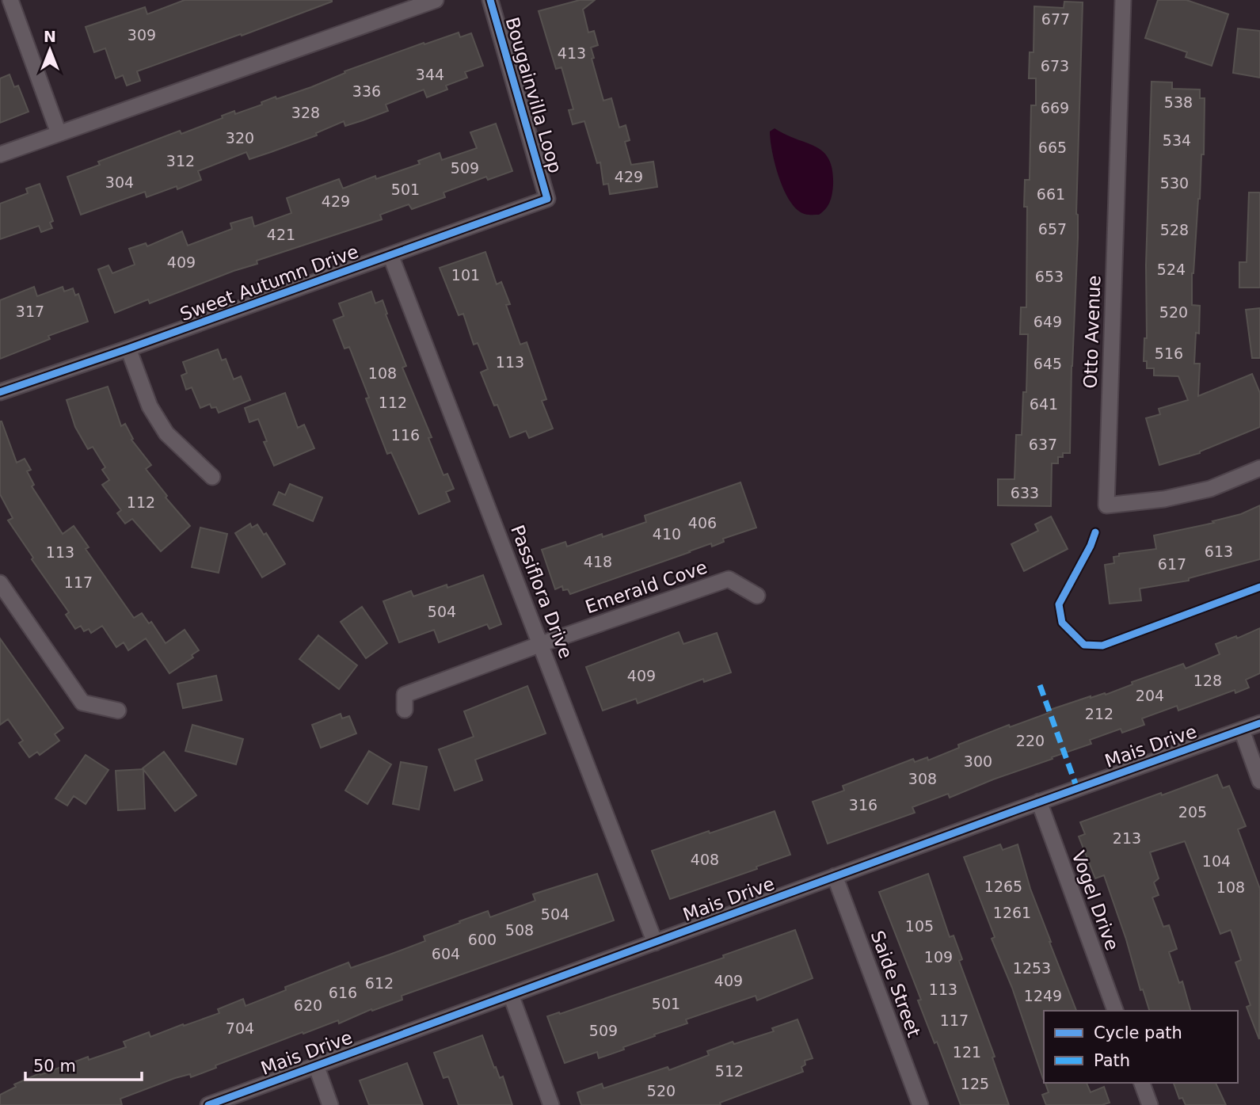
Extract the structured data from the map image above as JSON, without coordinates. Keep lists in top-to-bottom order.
{
  "streets": {
    "street": [
      "Bougainvilla Loop",
      "Sweet Autumn Drive",
      "Otto Avenue",
      "Emerald Cove",
      "Passiflora Drive",
      "Mais Drive",
      "Vogel Drive",
      "Saide Street"
    ]
  },
  "crossings": [
    ["Bougainvilla Loop", "Sweet Autumn Drive"],
    ["Sweet Autumn Drive", "Passiflora Drive"],
    ["Emerald Cove", "Passiflora Drive"],
    ["Passiflora Drive", "Mais Drive"],
    ["Mais Drive", "Vogel Drive"],
    ["Mais Drive", "Saide Street"]
  ],
  "house_numbers": [
    "677",
    "309",
    "413",
    "673",
    "344",
    "336",
    "538",
    "669",
    "328",
    "320",
    "534",
    "665",
    "312",
    "509",
    "429",
    "304",
    "530",
    "501",
    "661",
    "429",
    "657",
    "528",
    "421",
    "409",
    "524",
    "101",
    "653",
    "317",
    "520",
    "649",
    "516",
    "113",
    "645",
    "108",
    "112",
    "641",
    "116",
    "637",
    "633",
    "112",
    "406",
    "410",
    "613",
    "113",
    "418",
    "617",
    "117",
    "504",
    "409",
    "128",
    "204",
    "212",
    "220",
    "300",
    "308",
    "316",
    "205",
    "213",
    "408",
    "104",
    "1265",
    "108",
    "1261",
    "504",
    "105",
    "508",
    "600",
    "604",
    "109",
    "1253",
    "409",
    "612",
    "113",
    "616",
    "1249",
    "501",
    "620",
    "117",
    "704",
    "509",
    "121",
    "512",
    "125",
    "520"
  ],
  "legend": ["Cycle path", "Path"],
  "scale_bar": "50 m",
  "north": "top"
}
